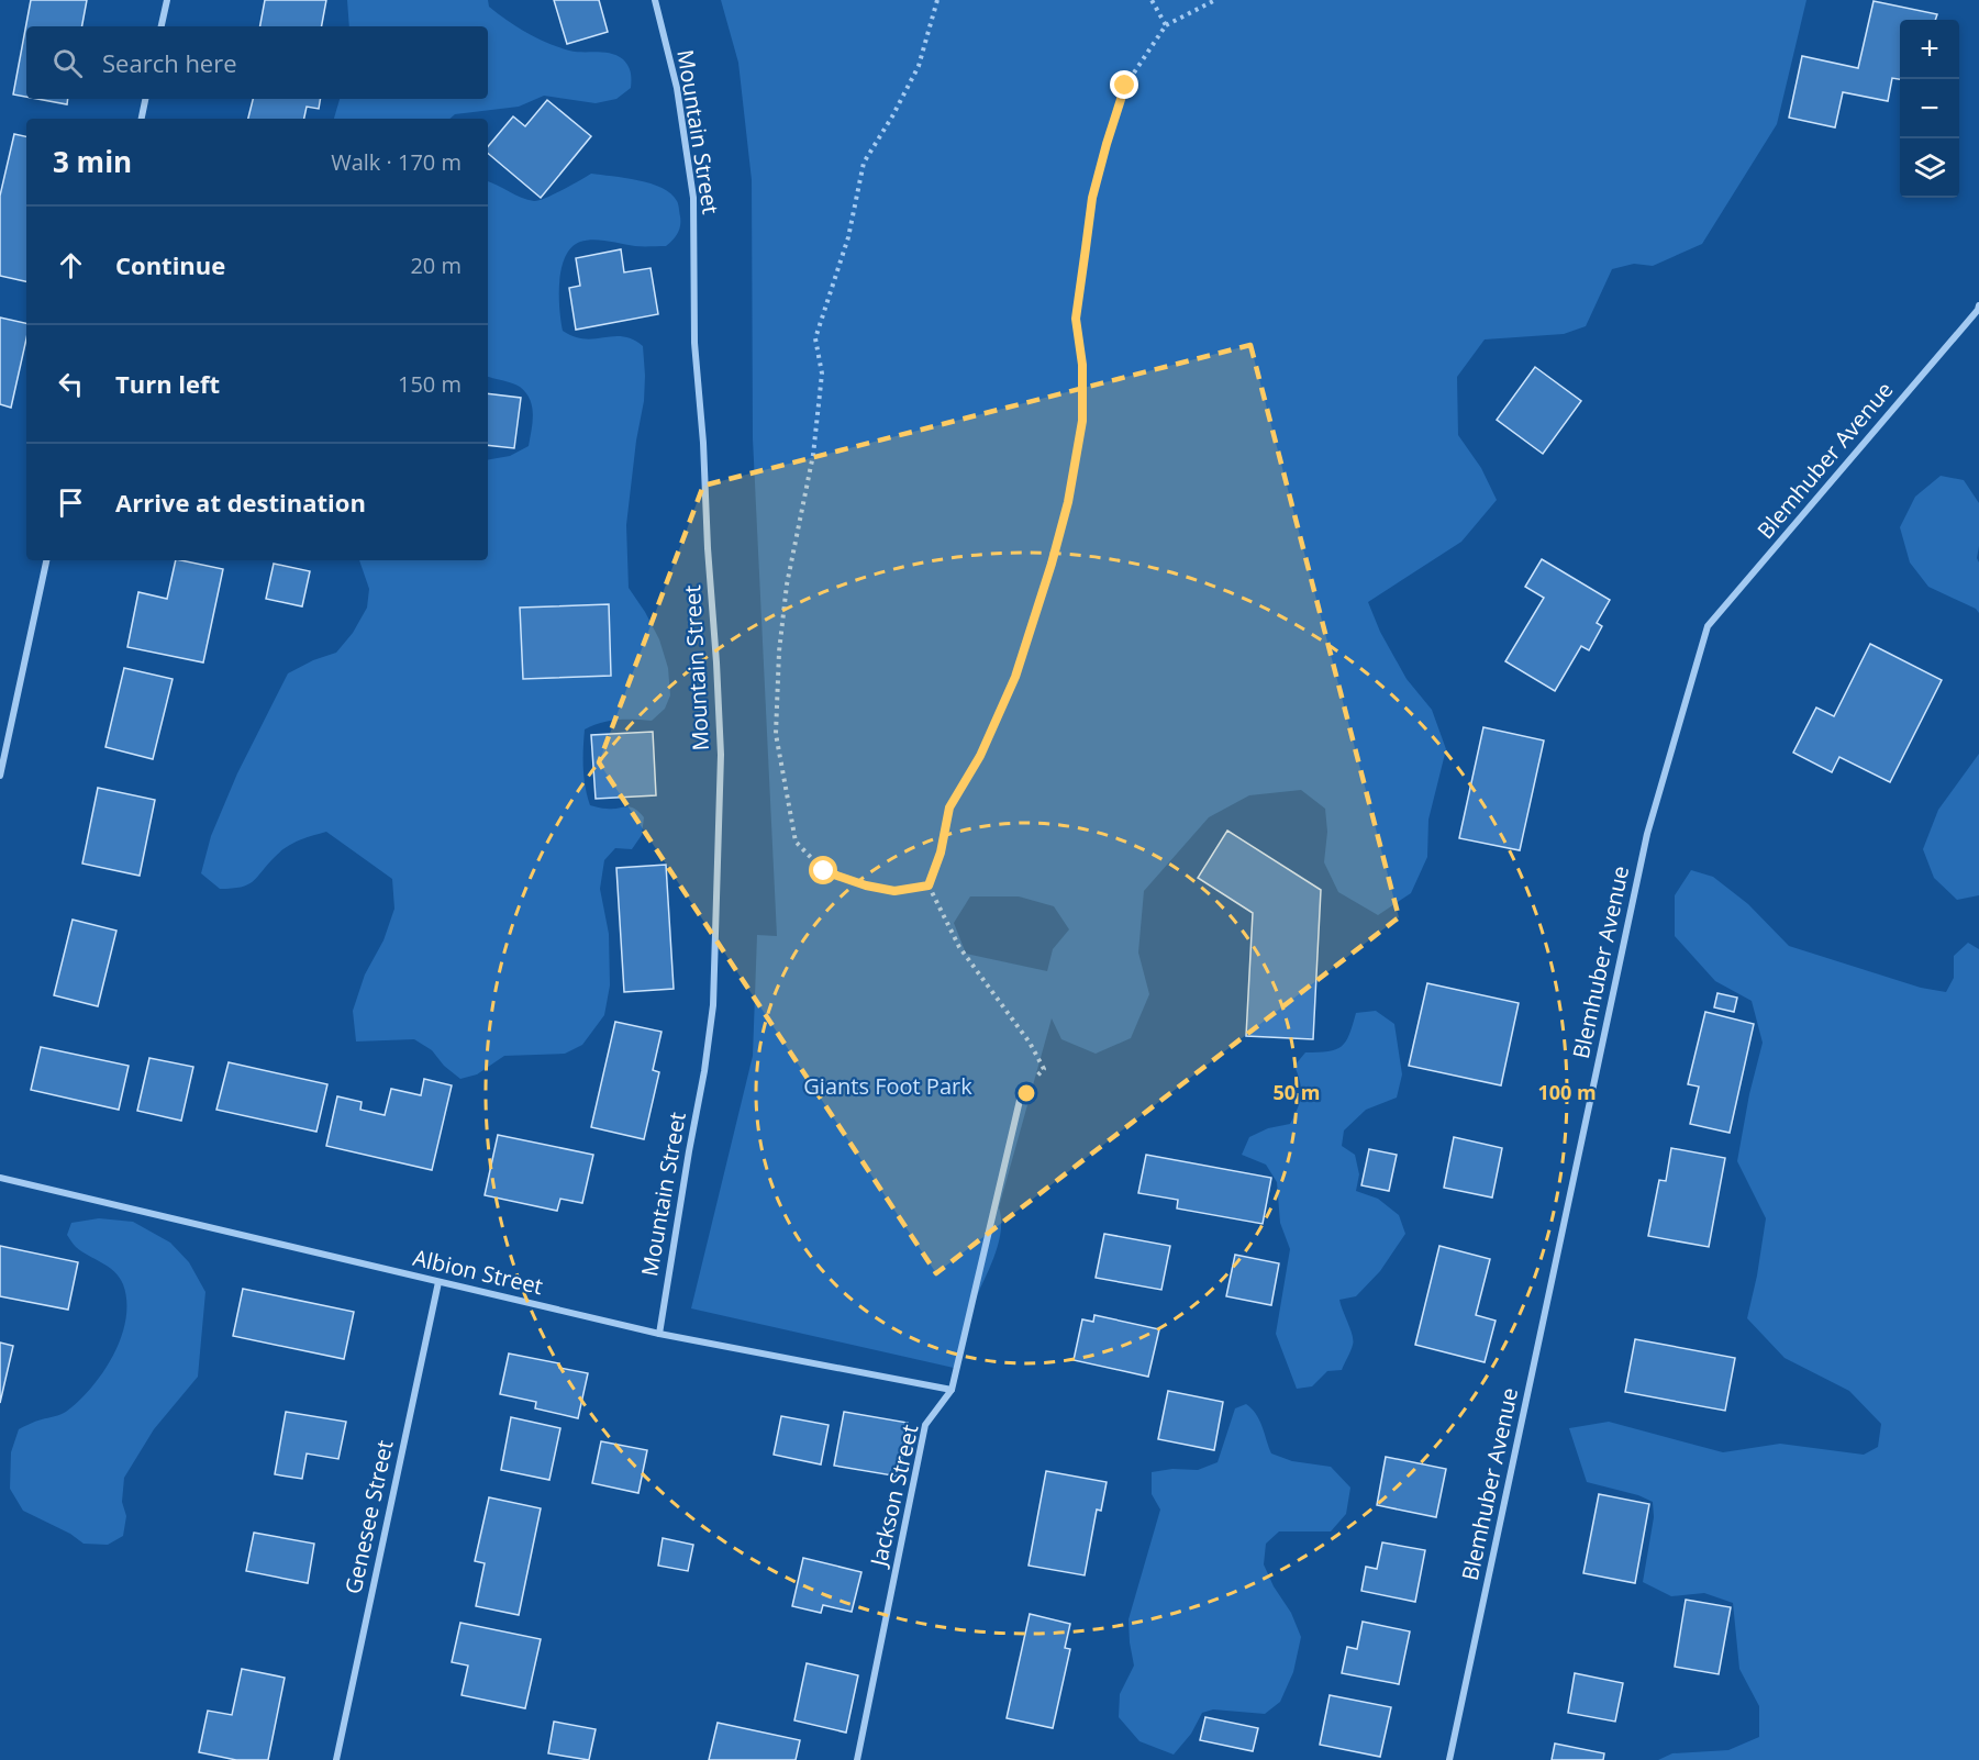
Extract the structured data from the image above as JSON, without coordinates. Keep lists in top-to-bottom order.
{
  "streets": {
    "street": [
      "Mountain Street",
      "Blemhuber Avenue",
      "Albion Street",
      "Jackson Street",
      "Genesee Street"
    ]
  },
  "crossings": [
    ["Mountain Street", "Albion Street"],
    ["Albion Street", "Jackson Street"],
    ["Albion Street", "Genesee Street"]
  ],
  "parks": ["Giants Foot Park"],
  "page": {
    "map_buttons": ["+", "−"],
    "search": "Search here",
    "heading": ["3 min", "Walk · 170 m"],
    "list": [
      ["Continue", "20 m"],
      ["Turn left", "150 m"],
      "Arrive at destination"
    ]
  },
  "rings": ["50 m", "100 m"]
}
